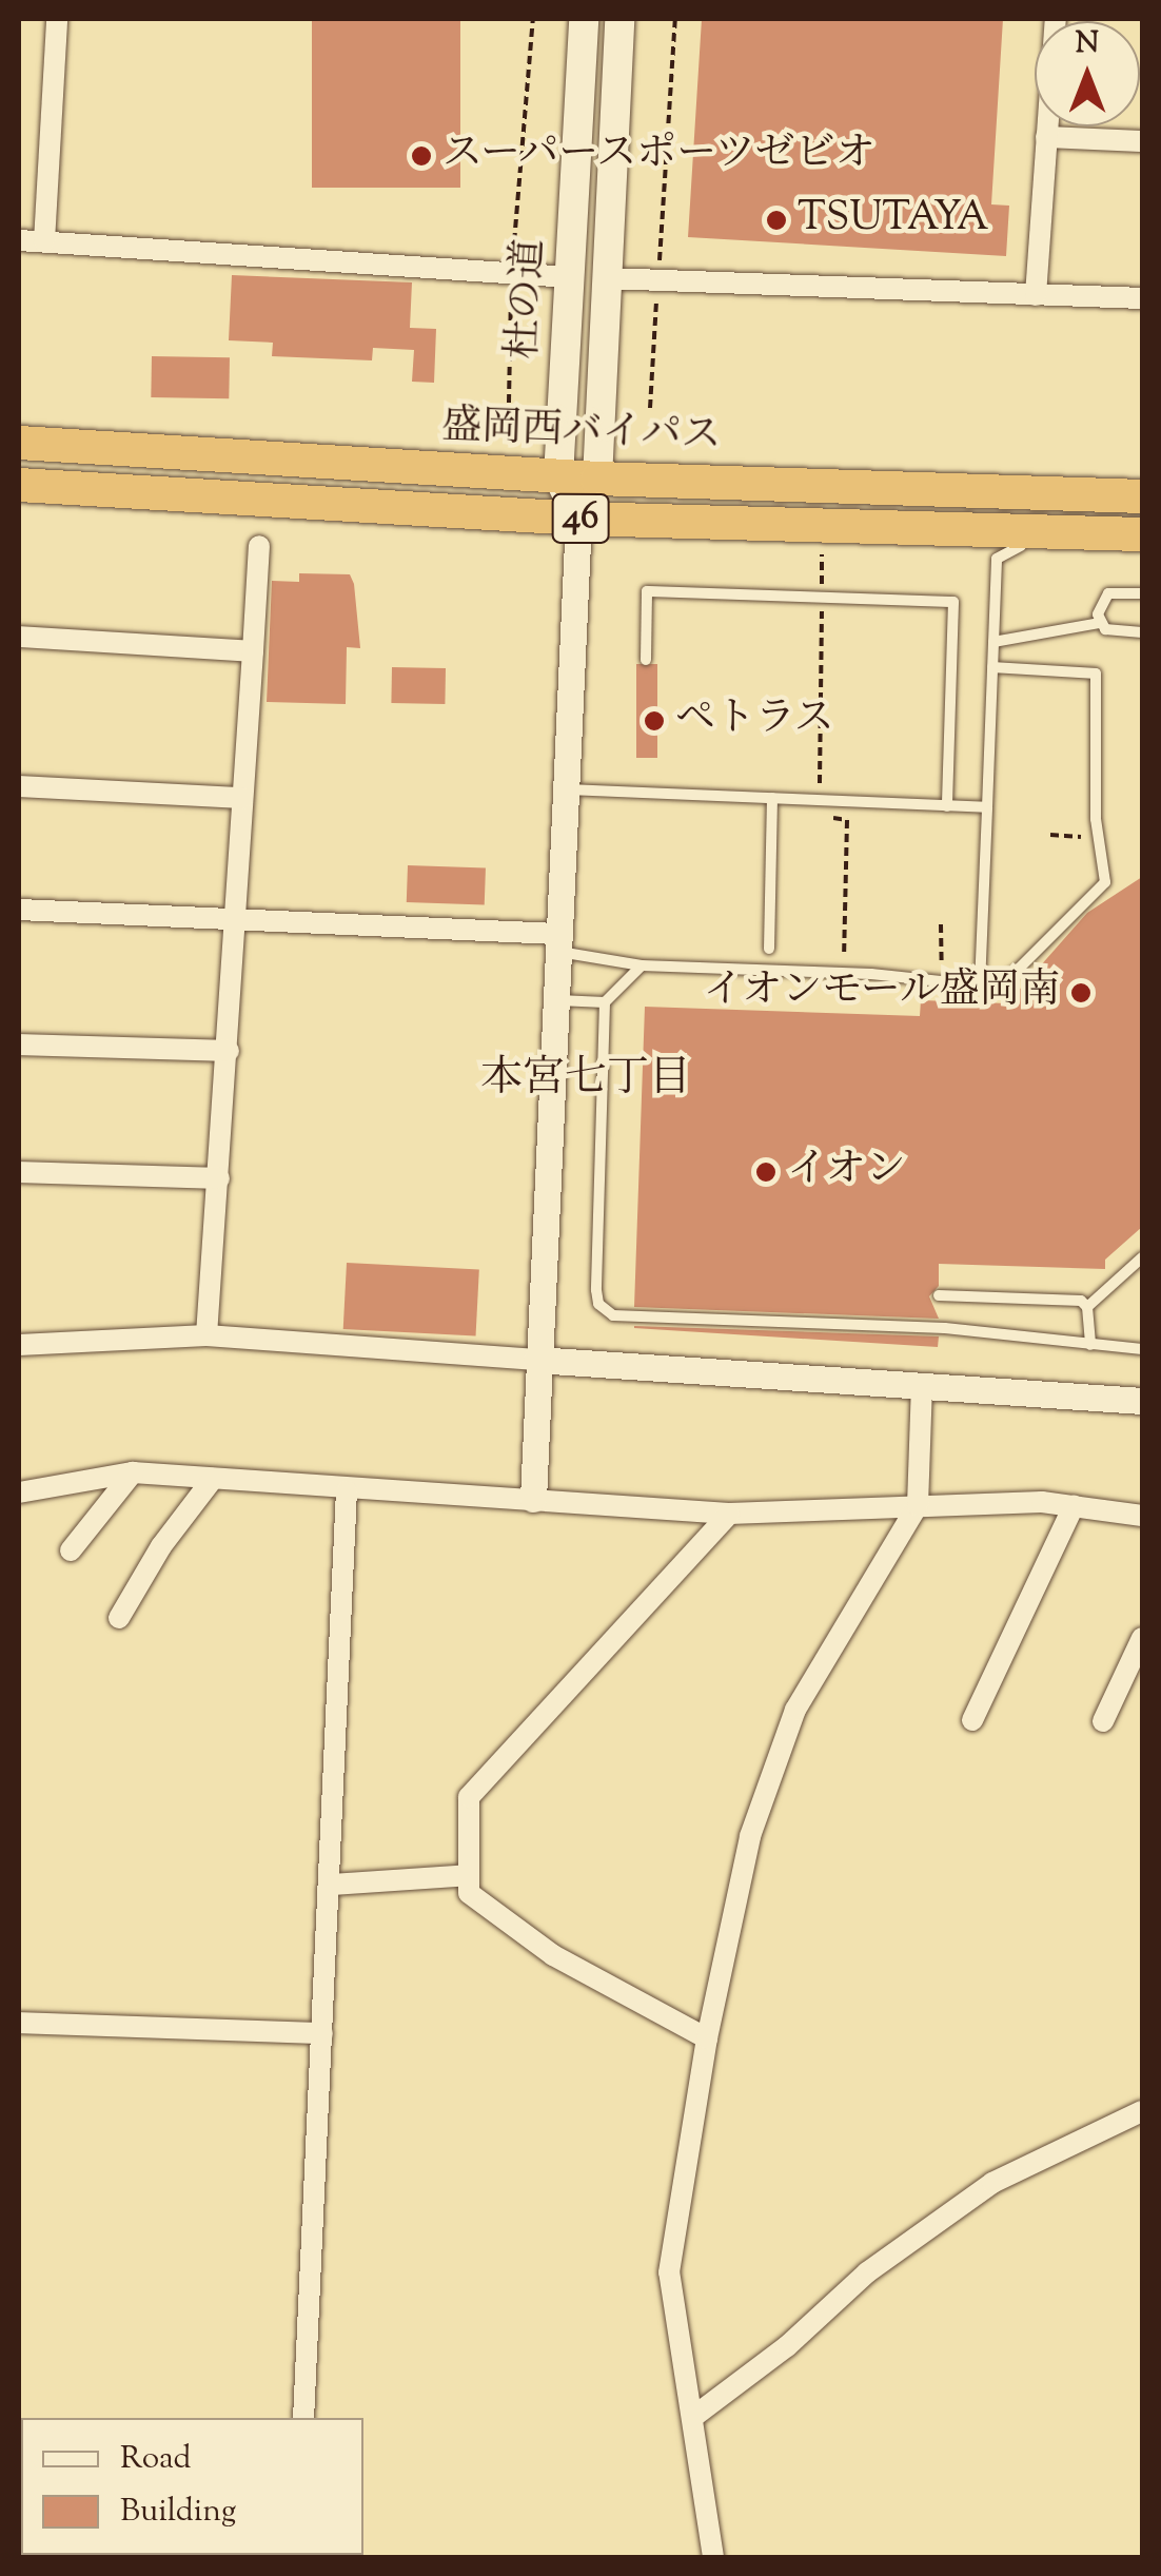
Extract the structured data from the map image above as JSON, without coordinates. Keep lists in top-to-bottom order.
{
  "streets": {
    "highway": ["盛岡西バイパス", "46"],
    "main road": ["杜の道"]
  },
  "crossings": [
    ["杜の道", "盛岡西バイパス"]
  ],
  "districts": ["本宮七丁目"],
  "places": [
    "スーパースポーツゼビオ",
    "TSUTAYA",
    "ペトラス",
    "イオンモール盛岡南",
    "イオン"
  ],
  "legend": ["Road", "Building"],
  "north": "top"
}
